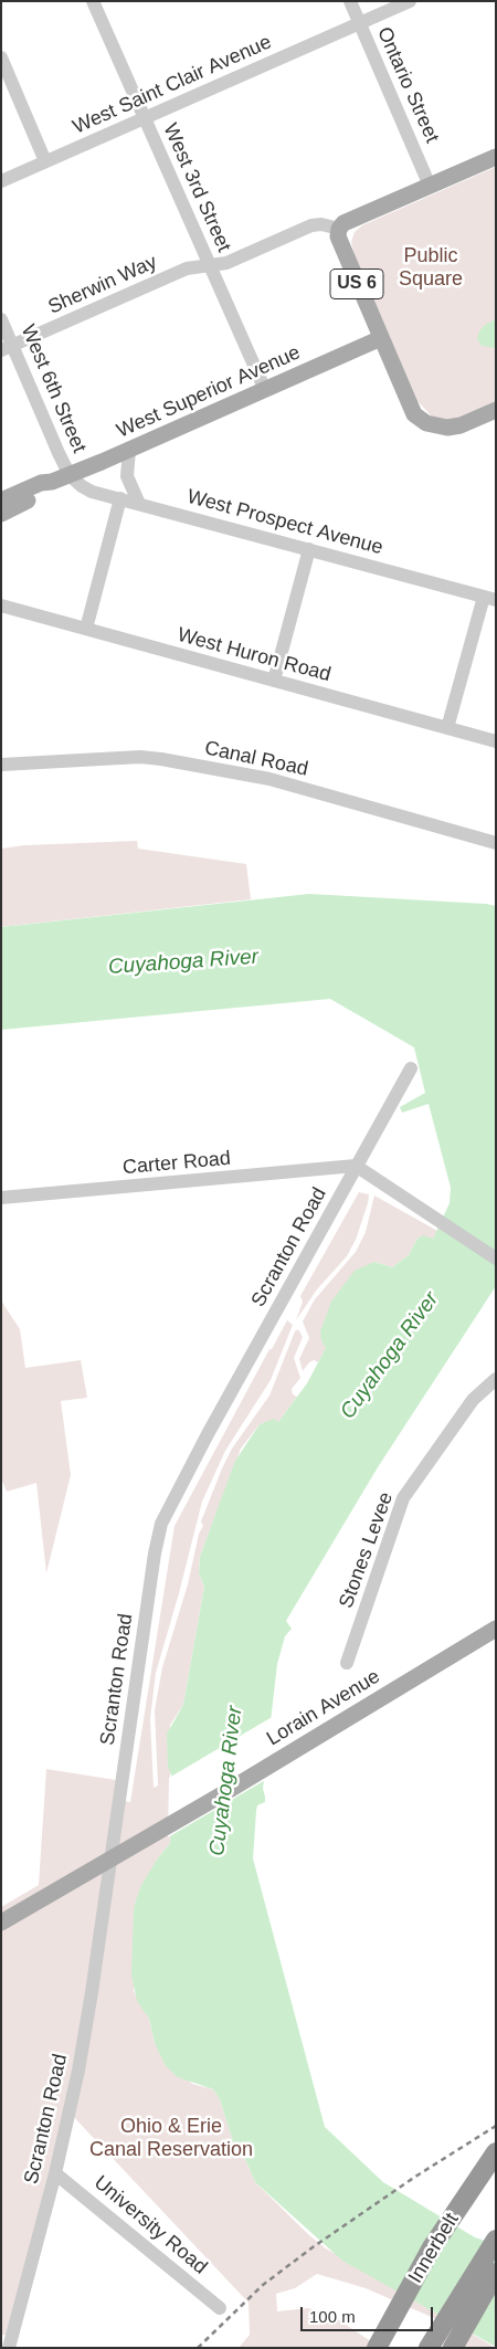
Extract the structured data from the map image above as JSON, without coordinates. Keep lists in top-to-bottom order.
{
  "streets": {
    "highway": ["Innerbelt"],
    "main road": ["US 6", "West Superior Avenue", "Lorain Avenue"],
    "street": [
      "West Saint Clair Avenue",
      "Ontario Street",
      "West 3rd Street",
      "Sherwin Way",
      "West 6th Street",
      "West Prospect Avenue",
      "West Huron Road",
      "Canal Road",
      "Carter Road",
      "Scranton Road",
      "Stones Levee",
      "University Road"
    ]
  },
  "crossings": [
    ["West Saint Clair Avenue", "Ontario Street"],
    ["West Saint Clair Avenue", "West 3rd Street"],
    ["West 3rd Street", "Sherwin Way"],
    ["West 3rd Street", "West Superior Avenue"],
    ["US 6", "Sherwin Way"],
    ["US 6", "West Superior Avenue"],
    ["Sherwin Way", "West 6th Street"],
    ["West 6th Street", "West Superior Avenue"],
    ["West 6th Street", "West Prospect Avenue"],
    ["West Superior Avenue", "West Prospect Avenue"],
    ["Carter Road", "Scranton Road"],
    ["Scranton Road", "University Road"]
  ],
  "water": ["Cuyahoga River"],
  "parks": ["Public Square", "Ohio & Erie Canal Reservation"],
  "scale_bar": "100 m"
}
